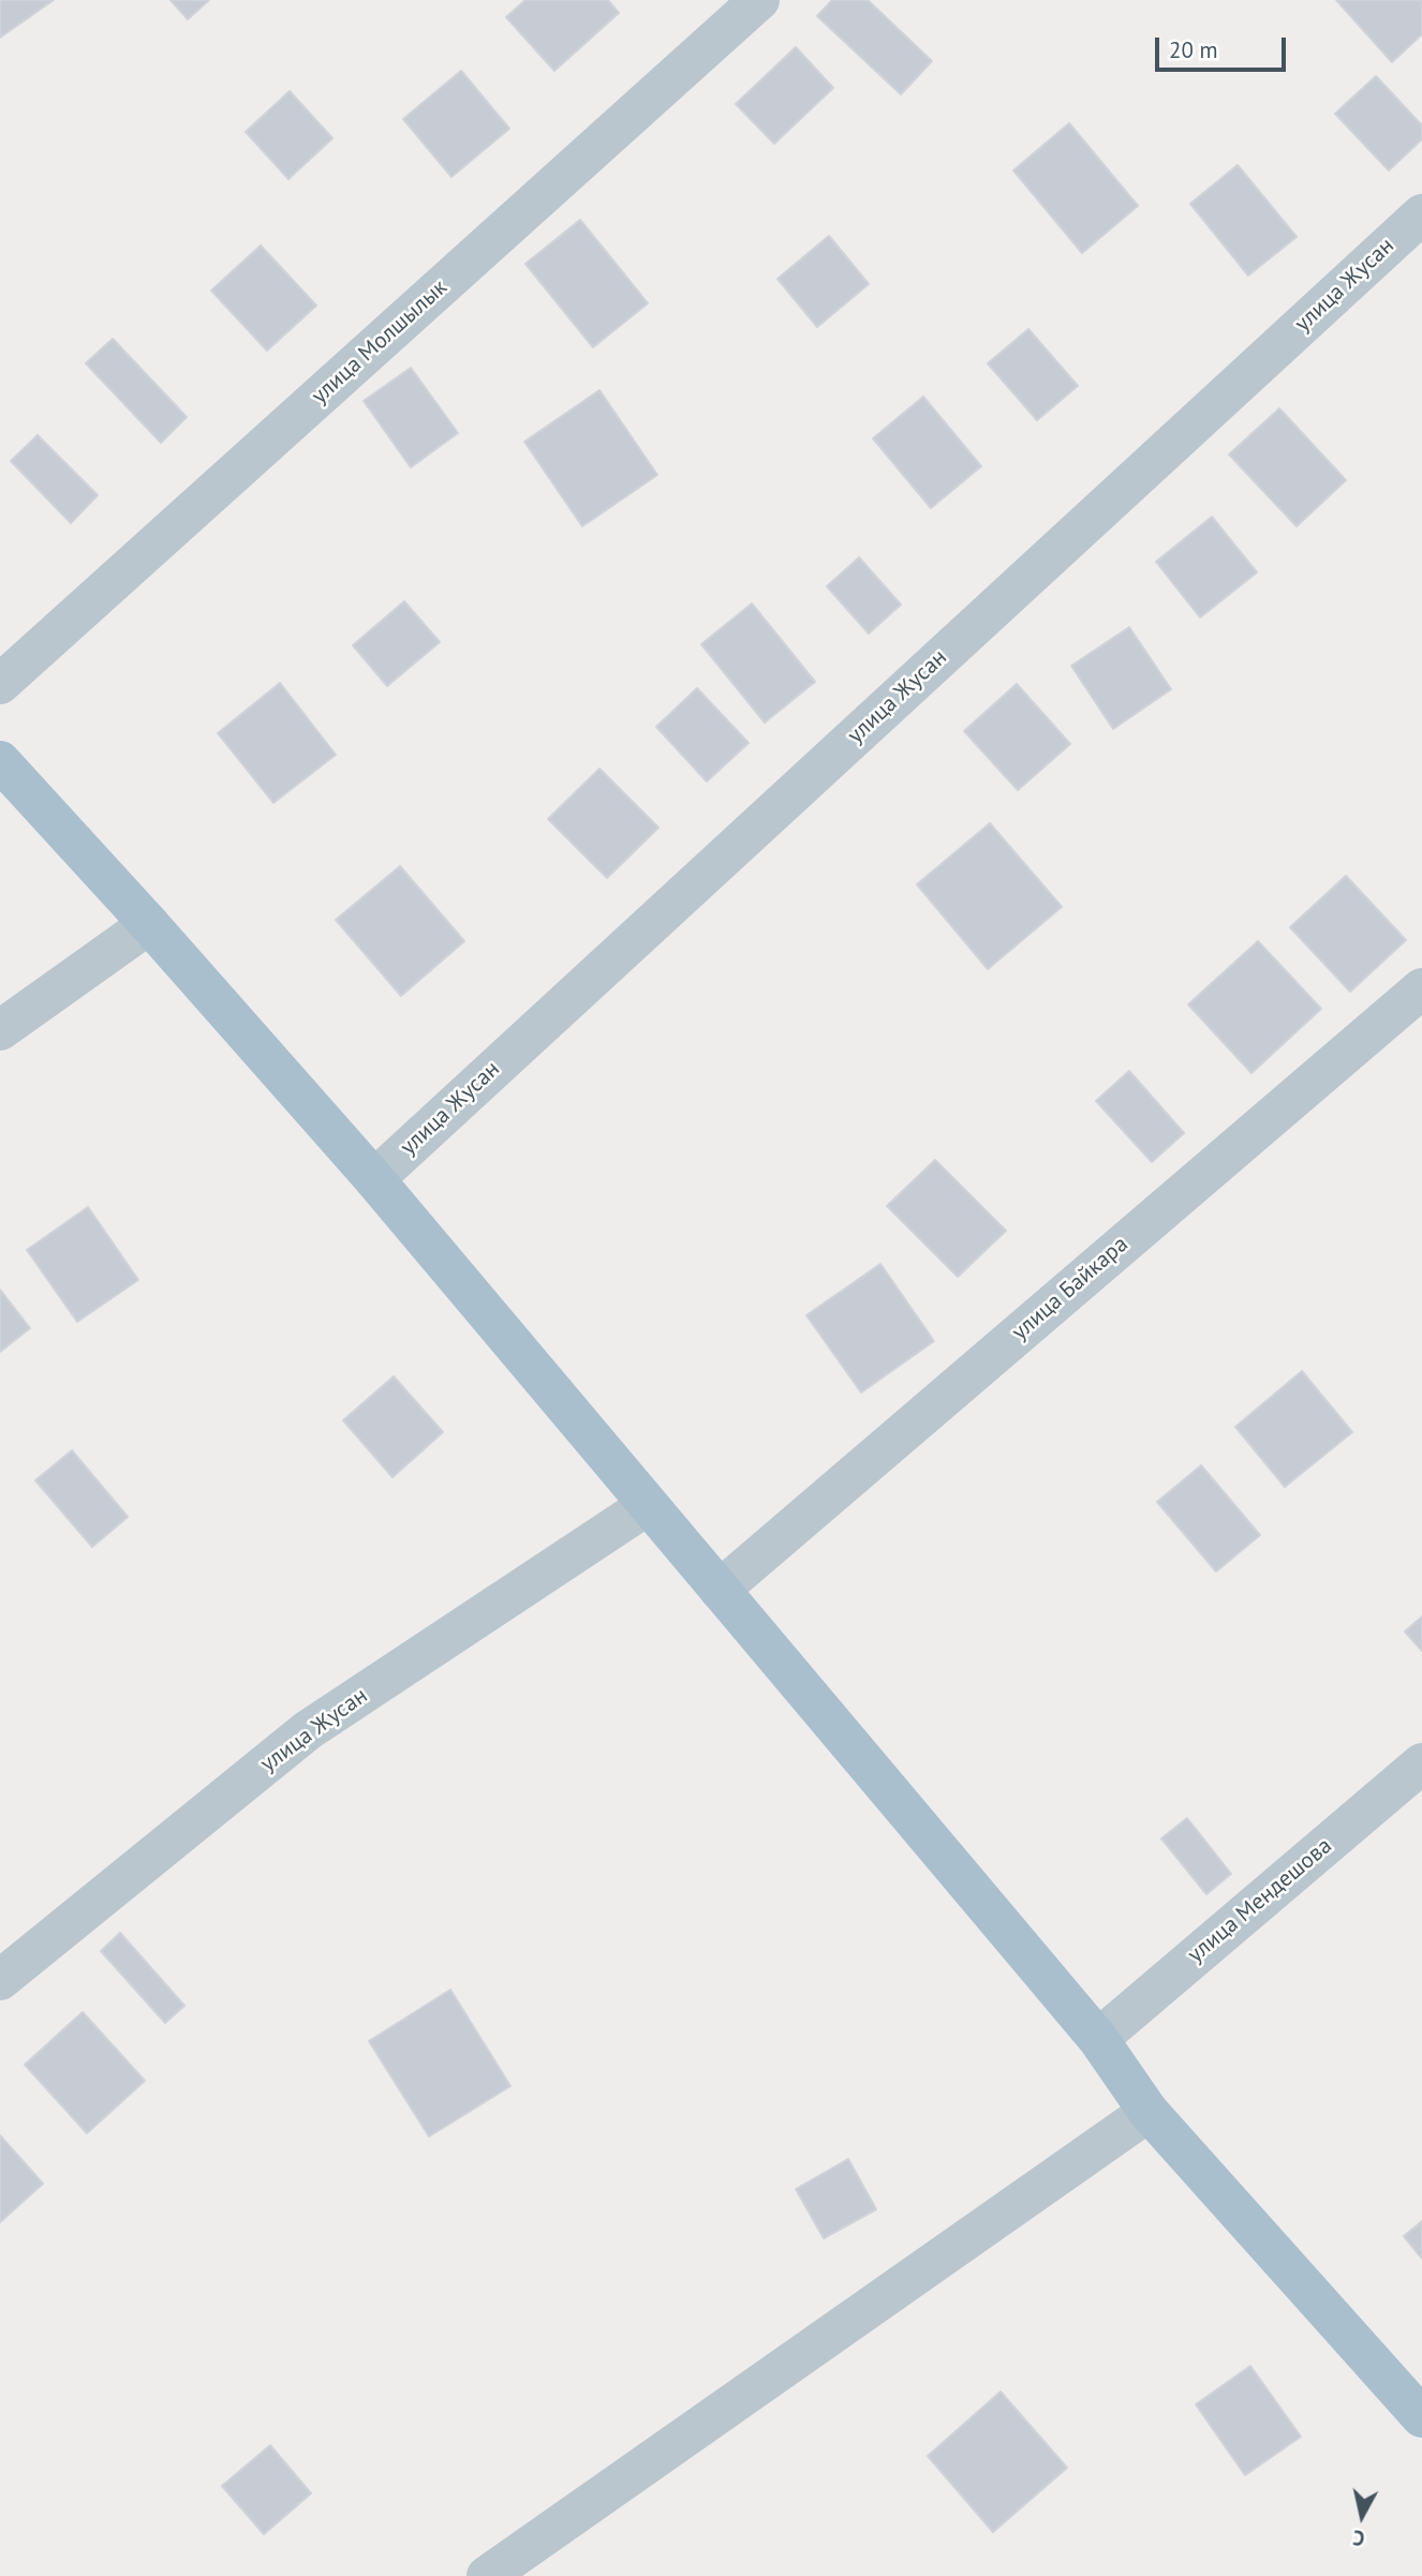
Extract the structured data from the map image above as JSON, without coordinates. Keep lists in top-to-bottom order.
{
  "streets": {
    "street": [
      "улица Жусан",
      "улица Молшылык",
      "улица Байкара",
      "улица Мендешова"
    ]
  },
  "scale_bar": "20 m",
  "north": "bottom"
}
